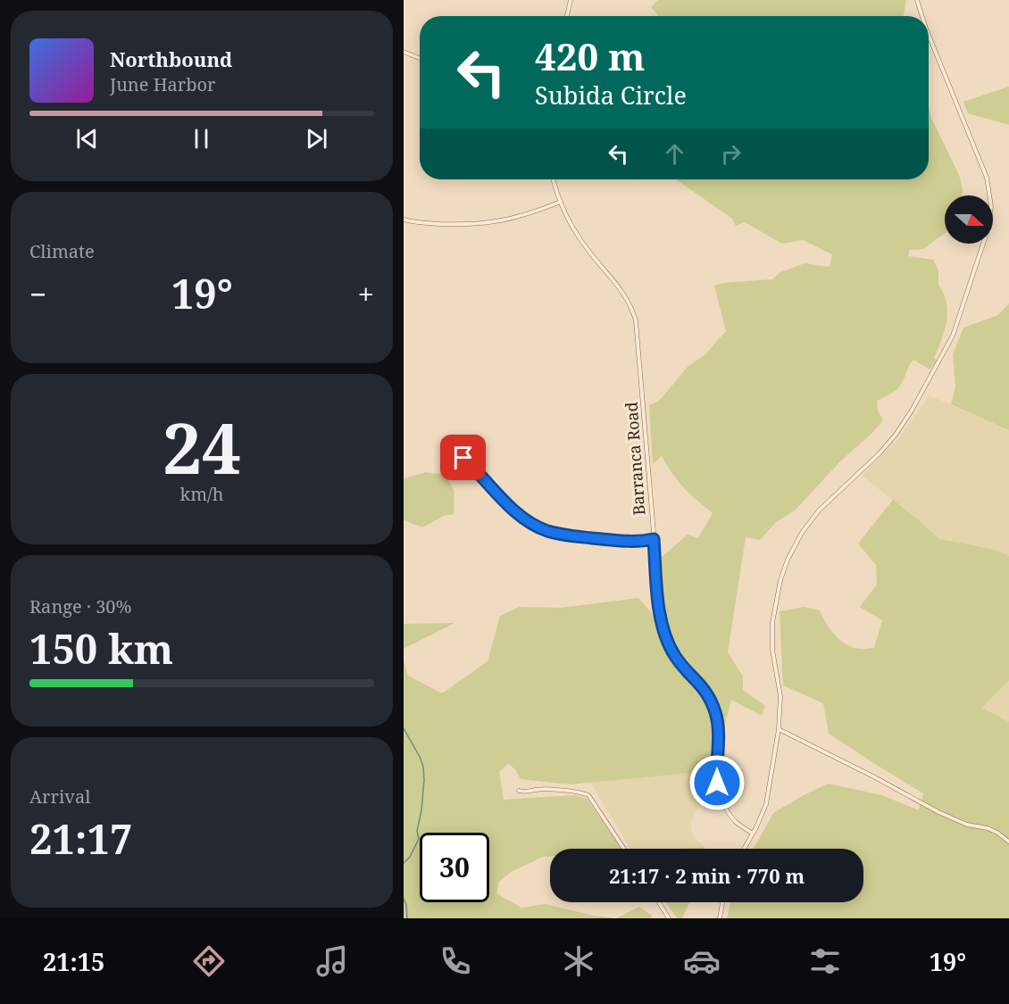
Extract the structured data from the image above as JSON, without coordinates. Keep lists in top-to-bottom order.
{
  "streets": {
    "street": ["Barranca Road"]
  },
  "north": "right",
  "page": {
    "turn": ["420 m", "Subida Circle"],
    "song": ["Northbound", "June Harbor"],
    "tile": [
      "Climate",
      ["24", "km/h"],
      ["Range · 30%", "150 km"],
      ["Arrival", "21:17"]
    ],
    "heat": ["−", "19°", "+"],
    "limit": "30",
    "trip": "21:17 · 2 min · 770 m",
    "tabs": ["21:15", "19°"]
  }
}
